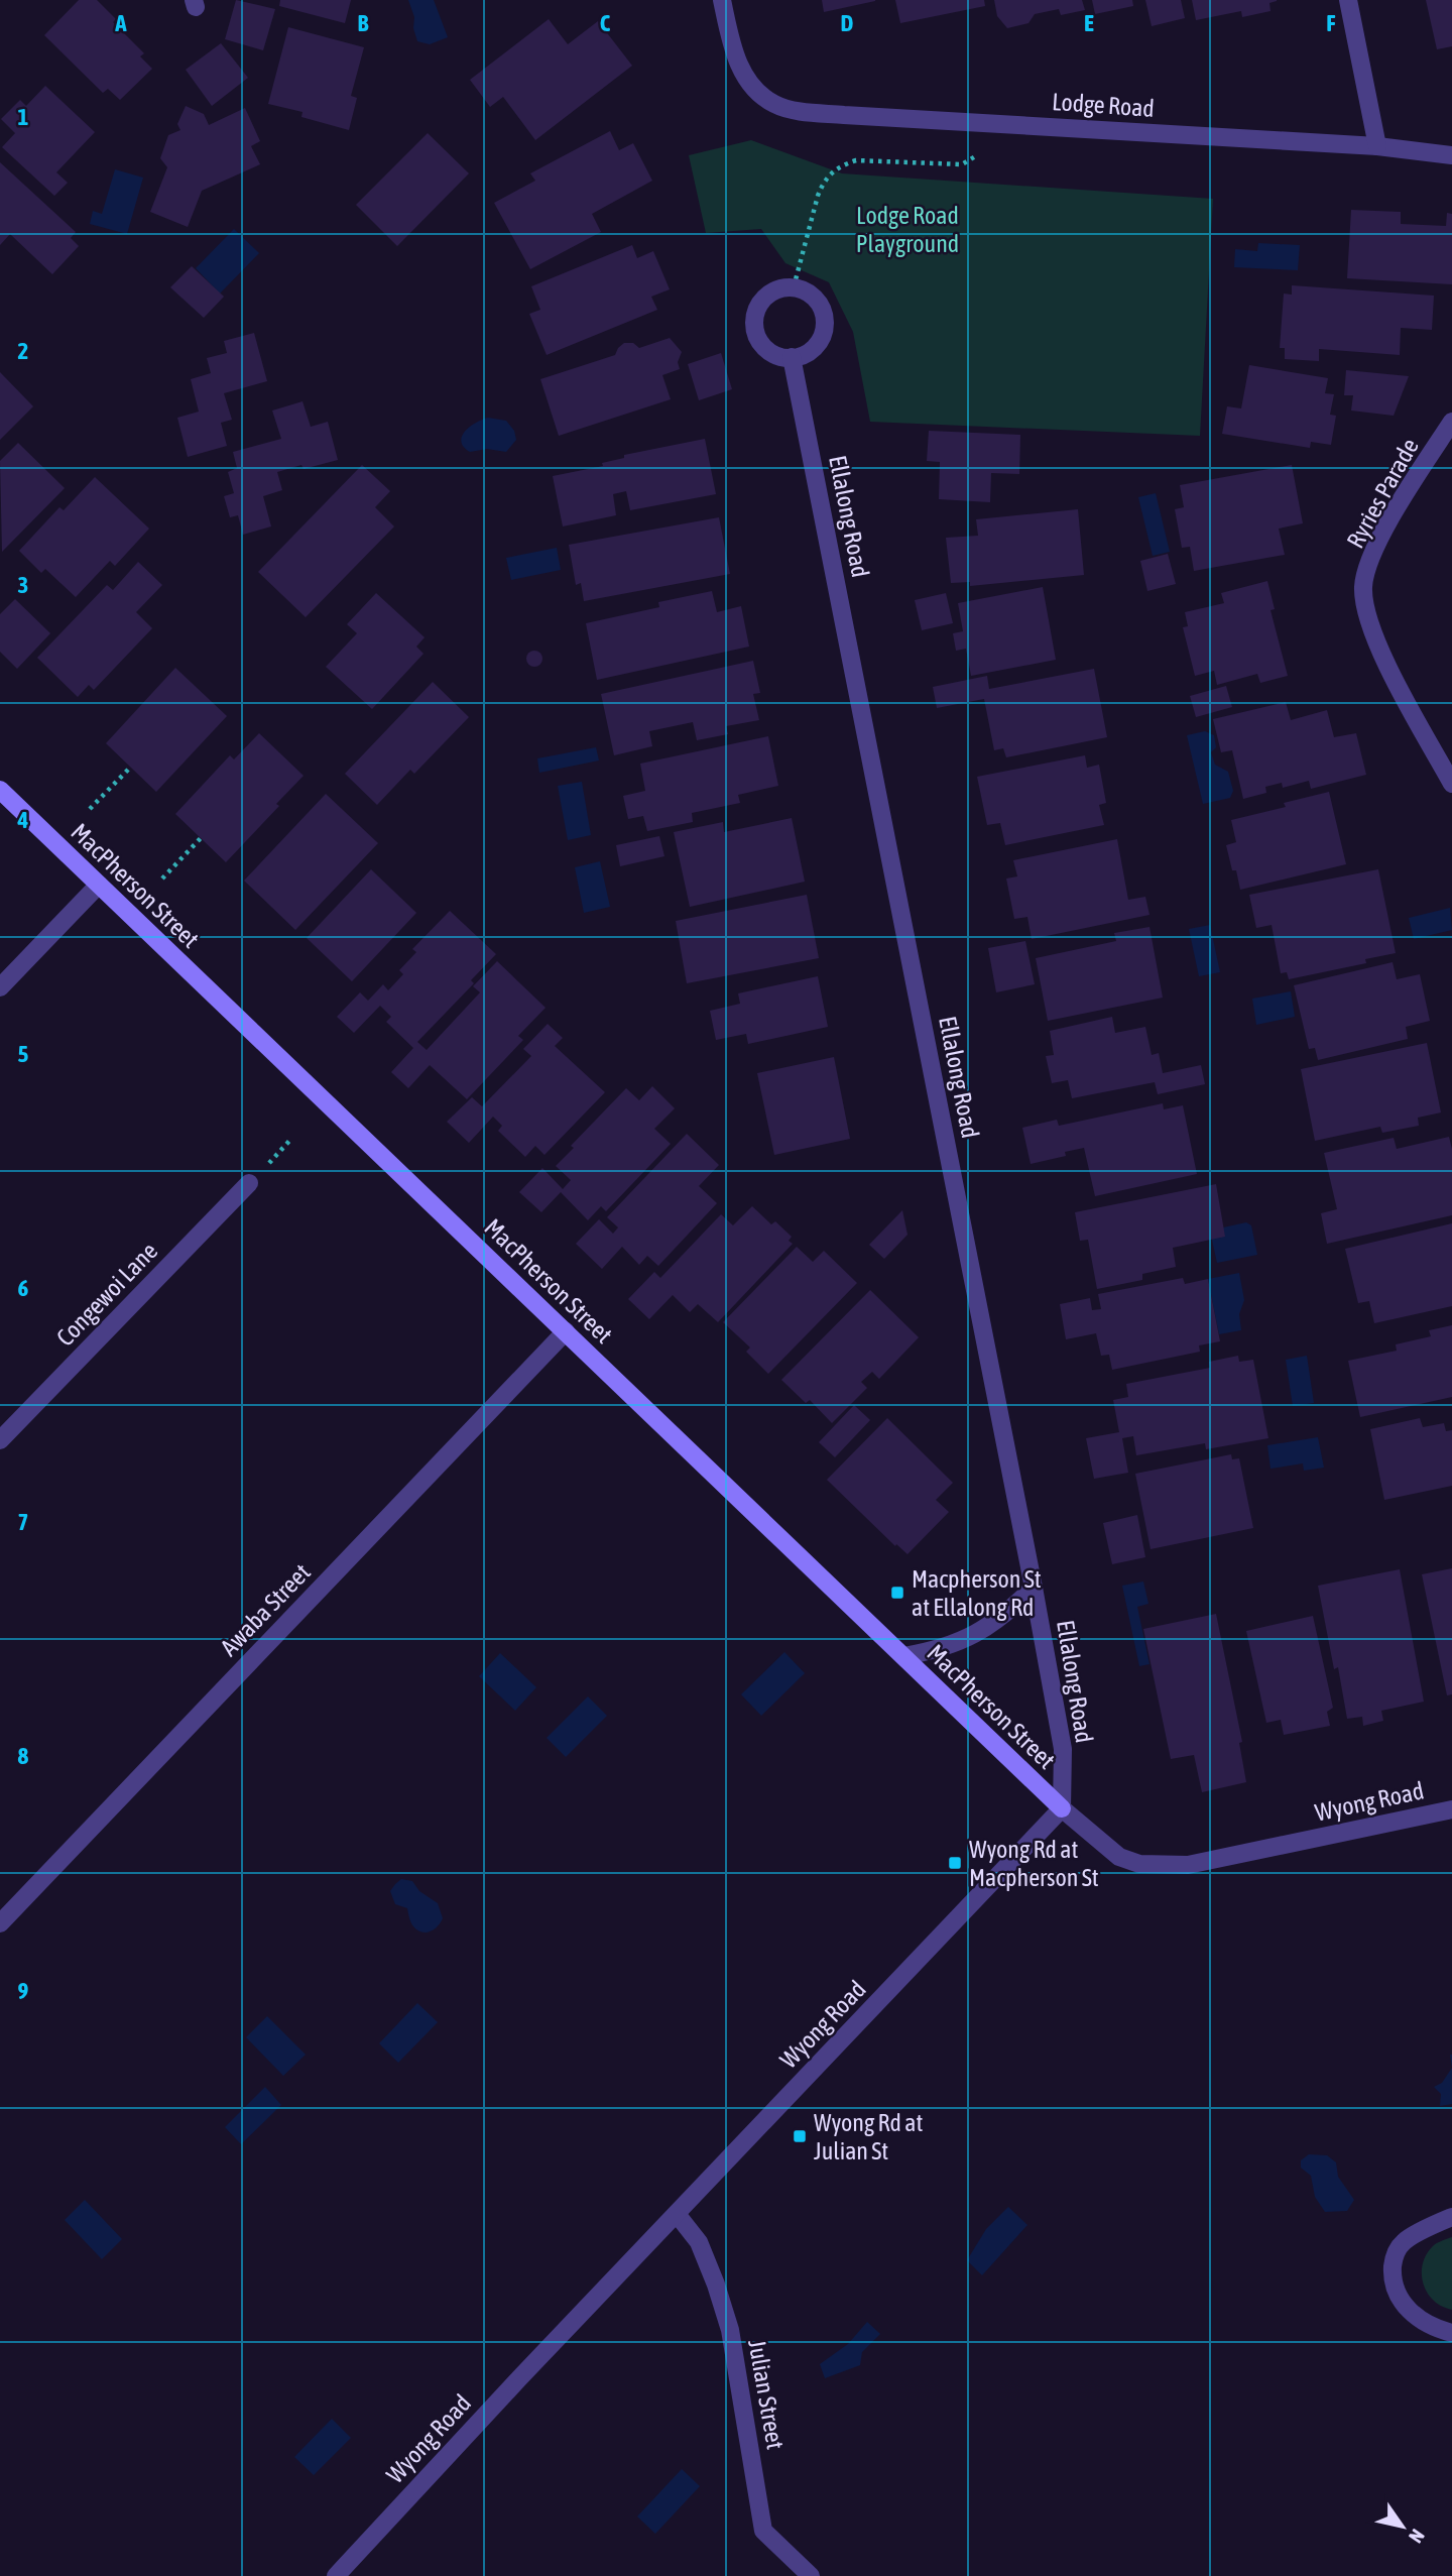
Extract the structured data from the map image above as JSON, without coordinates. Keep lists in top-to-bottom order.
{
  "streets": {
    "street": [
      "Lodge Road",
      "Ryries Parade",
      "Ellalong Road",
      "MacPherson Street",
      "Congewoi Lane",
      "Awaba Street",
      "Wyong Road",
      "Julian Street"
    ]
  },
  "crossings": [
    ["Ellalong Road", "MacPherson Street"],
    ["Ellalong Road", "Wyong Road"],
    ["MacPherson Street", "Awaba Street"],
    ["MacPherson Street", "Wyong Road"],
    ["Wyong Road", "Julian Street"]
  ],
  "parks": ["Lodge Road Playground"],
  "places": {
    "transit": ["Macpherson St at Ellalong Rd", "Wyong Rd at Macpherson St", "Wyong Rd at Julian St"]
  },
  "north": "bottom right",
  "grid": {
    "columns": [
      "A",
      "B",
      "C",
      "D",
      "E",
      "F"
    ],
    "rows": [
      "1",
      "2",
      "3",
      "4",
      "5",
      "6",
      "7",
      "8",
      "9"
    ]
  }
}
